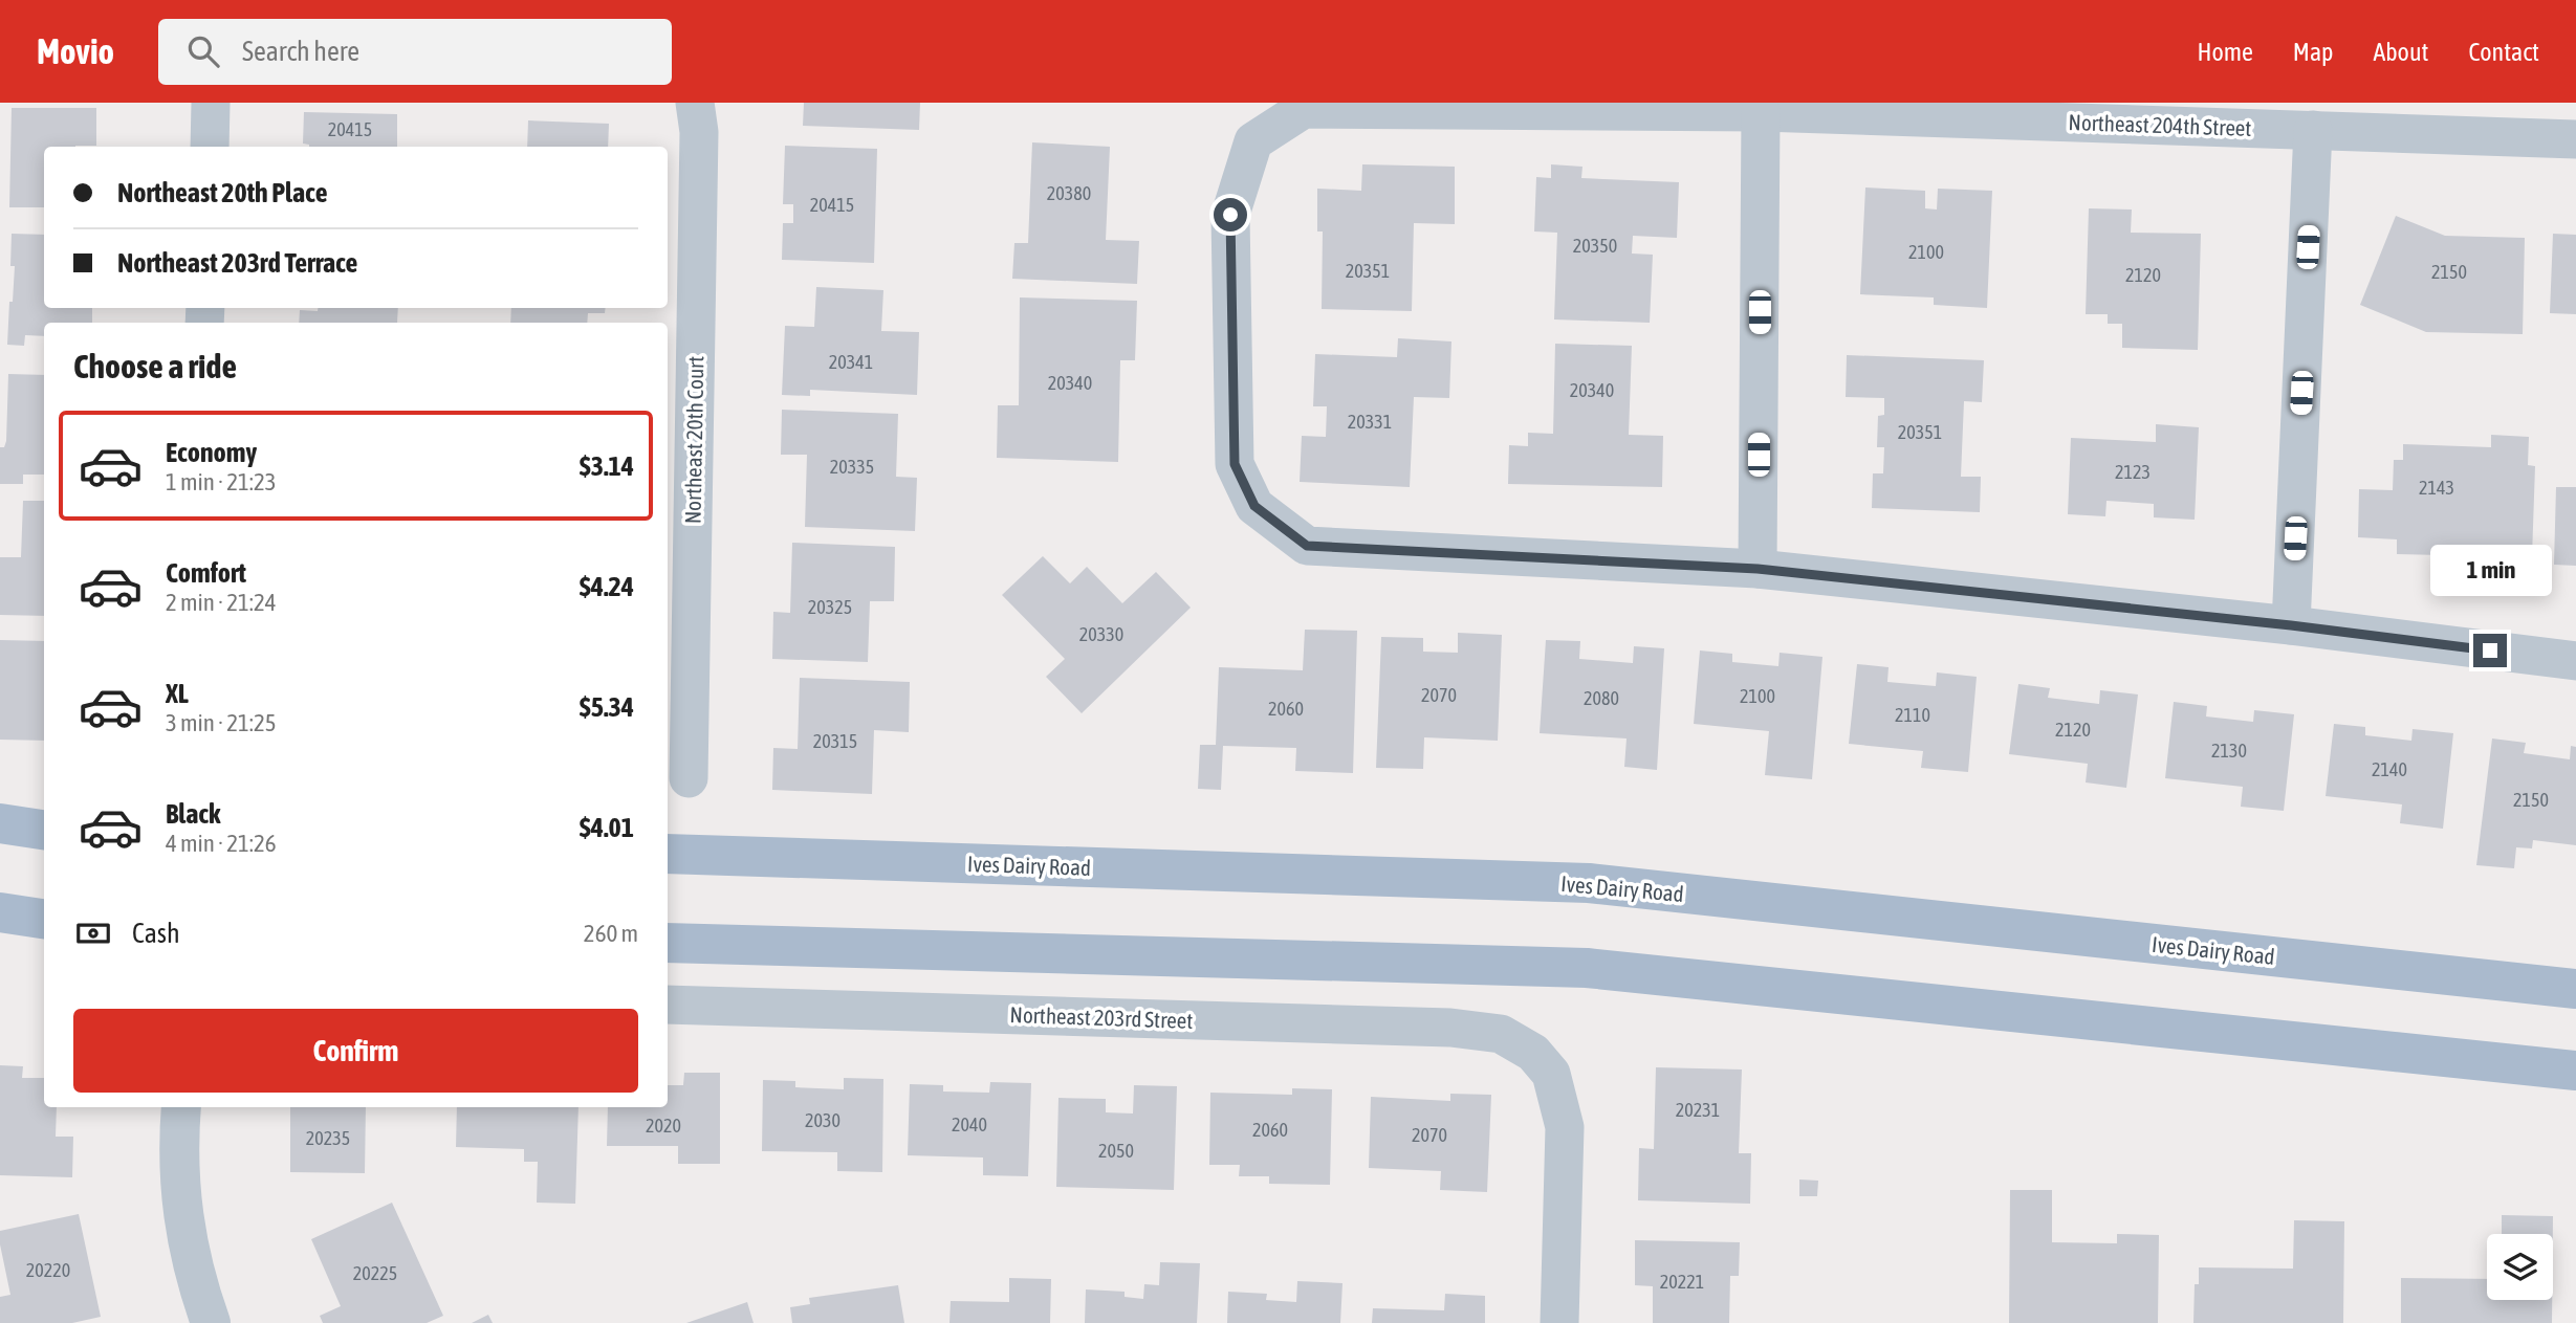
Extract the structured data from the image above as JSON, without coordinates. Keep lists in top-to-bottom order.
{
  "streets": {
    "main road": ["Ives Dairy Road"],
    "street": ["Northeast 204th Street", "Northeast 20th Court", "Northeast 203rd Street"]
  },
  "house_numbers": [
    "20415",
    "20380",
    "20415",
    "20350",
    "2100",
    "20351",
    "2150",
    "2120",
    "20341",
    "20340",
    "20340",
    "20331",
    "20351",
    "20335",
    "2123",
    "2143",
    "20325",
    "20330",
    "2070",
    "2100",
    "2080",
    "2060",
    "2110",
    "2120",
    "20315",
    "2130",
    "2140",
    "2150",
    "20231",
    "2030",
    "2040",
    "2020",
    "2060",
    "2070",
    "20235",
    "2050",
    "20220",
    "20225",
    "20221"
  ],
  "page": {
    "header": "Movio",
    "search": "Search here",
    "nav": [
      "Home",
      "Map",
      "About",
      "Contact"
    ],
    "banner": ["Northeast 20th Place", "Northeast 203rd Terrace"],
    "heading": "Choose a ride",
    "list": [
      {
        "name": "Economy",
        "note": "1 min · 21:23",
        "value": "$3.14"
      },
      {
        "name": "Comfort",
        "note": "2 min · 21:24",
        "value": "$4.24"
      },
      {
        "name": "XL",
        "note": "3 min · 21:25",
        "value": "$5.34"
      },
      {
        "name": "Black",
        "note": "4 min · 21:26",
        "value": "$4.01"
      }
    ],
    "bubble": "1 min",
    "pay": ["Cash", "260 m"],
    "buttons": "Confirm"
  }
}
